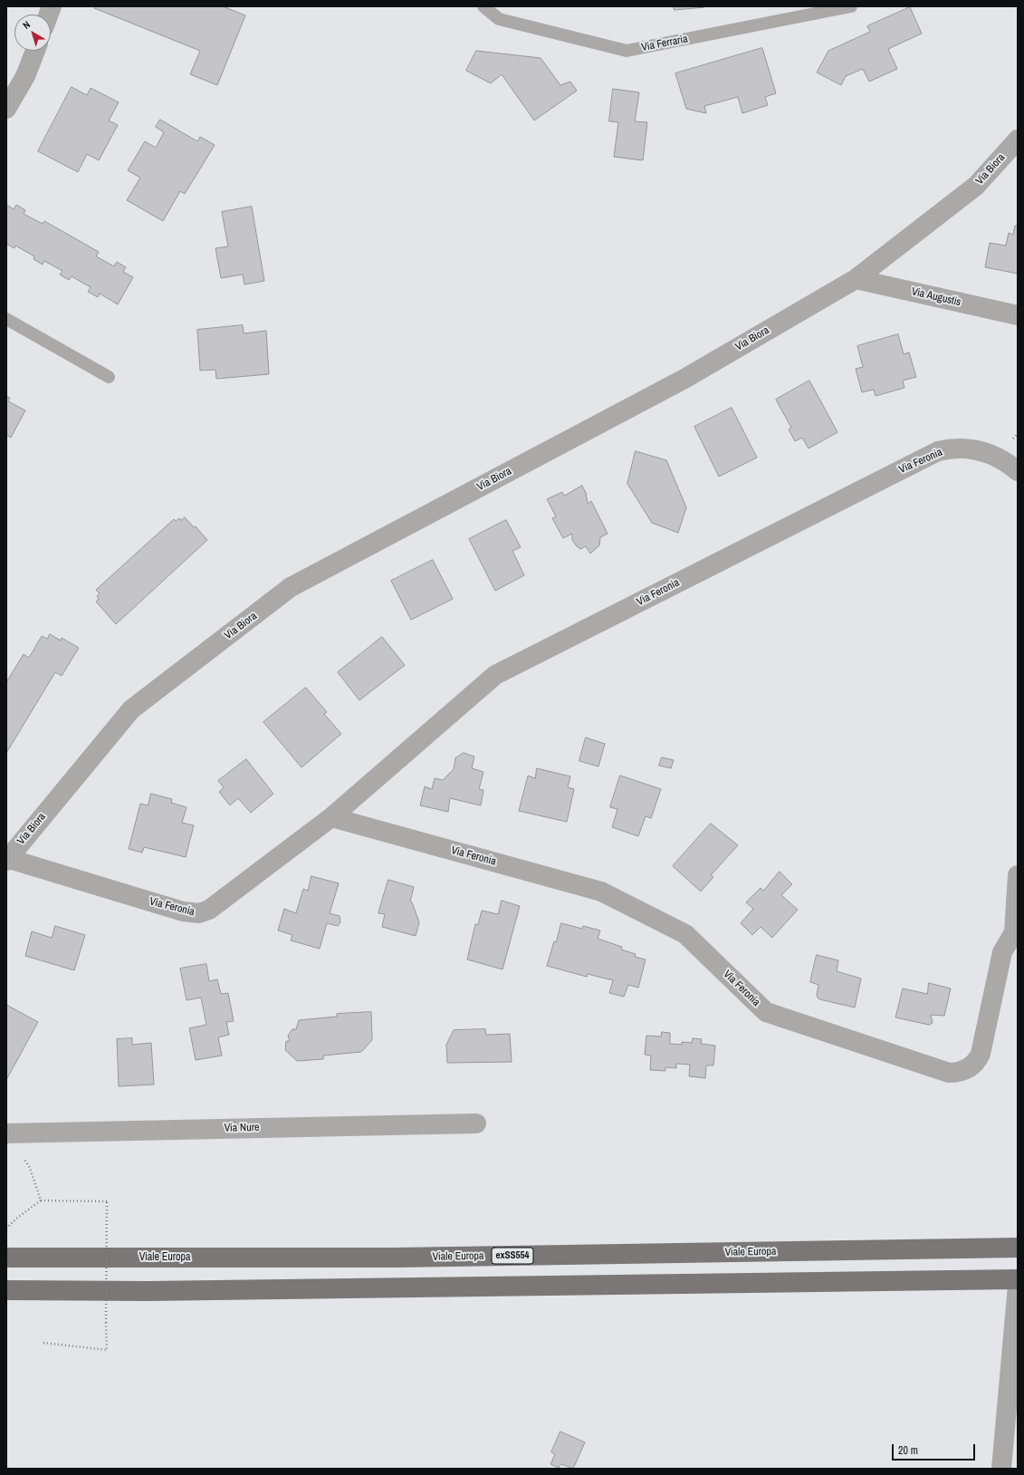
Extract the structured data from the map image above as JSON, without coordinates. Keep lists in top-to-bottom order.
{
  "streets": {
    "main road": ["Viale Europa", "exSS554"],
    "street": [
      "Via Biora",
      "Via Augustis",
      "Via Feronia",
      "Via Nure"
    ],
    "lane": ["Via Ferraria"]
  },
  "crossings": [
    ["Via Biora", "Via Augustis"],
    ["Via Biora", "Via Feronia"]
  ],
  "scale_bar": "20 m",
  "north": "top left"
}
